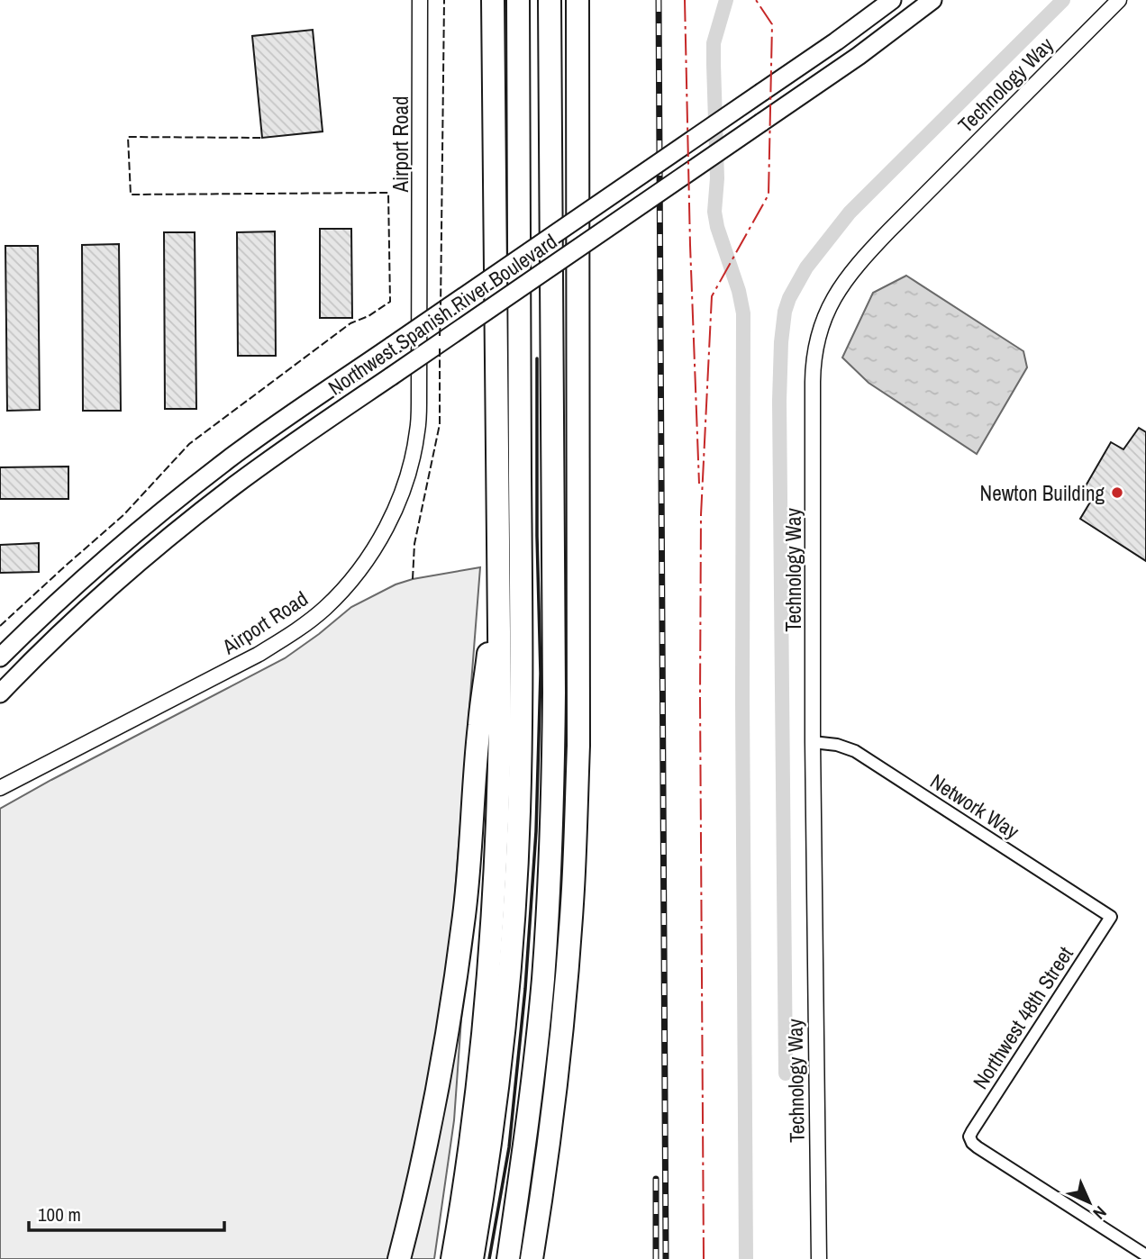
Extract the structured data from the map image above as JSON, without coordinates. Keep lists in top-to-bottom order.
{
  "streets": {
    "main road": ["Northwest Spanish River Boulevard"],
    "street": [
      "Technology Way",
      "Airport Road",
      "Network Way",
      "Northwest 48th Street"
    ]
  },
  "crossings": [
    ["Technology Way", "Network Way"],
    ["Network Way", "Northwest 48th Street"]
  ],
  "places": ["Newton Building"],
  "scale_bar": "100 m",
  "north": "bottom right"
}
